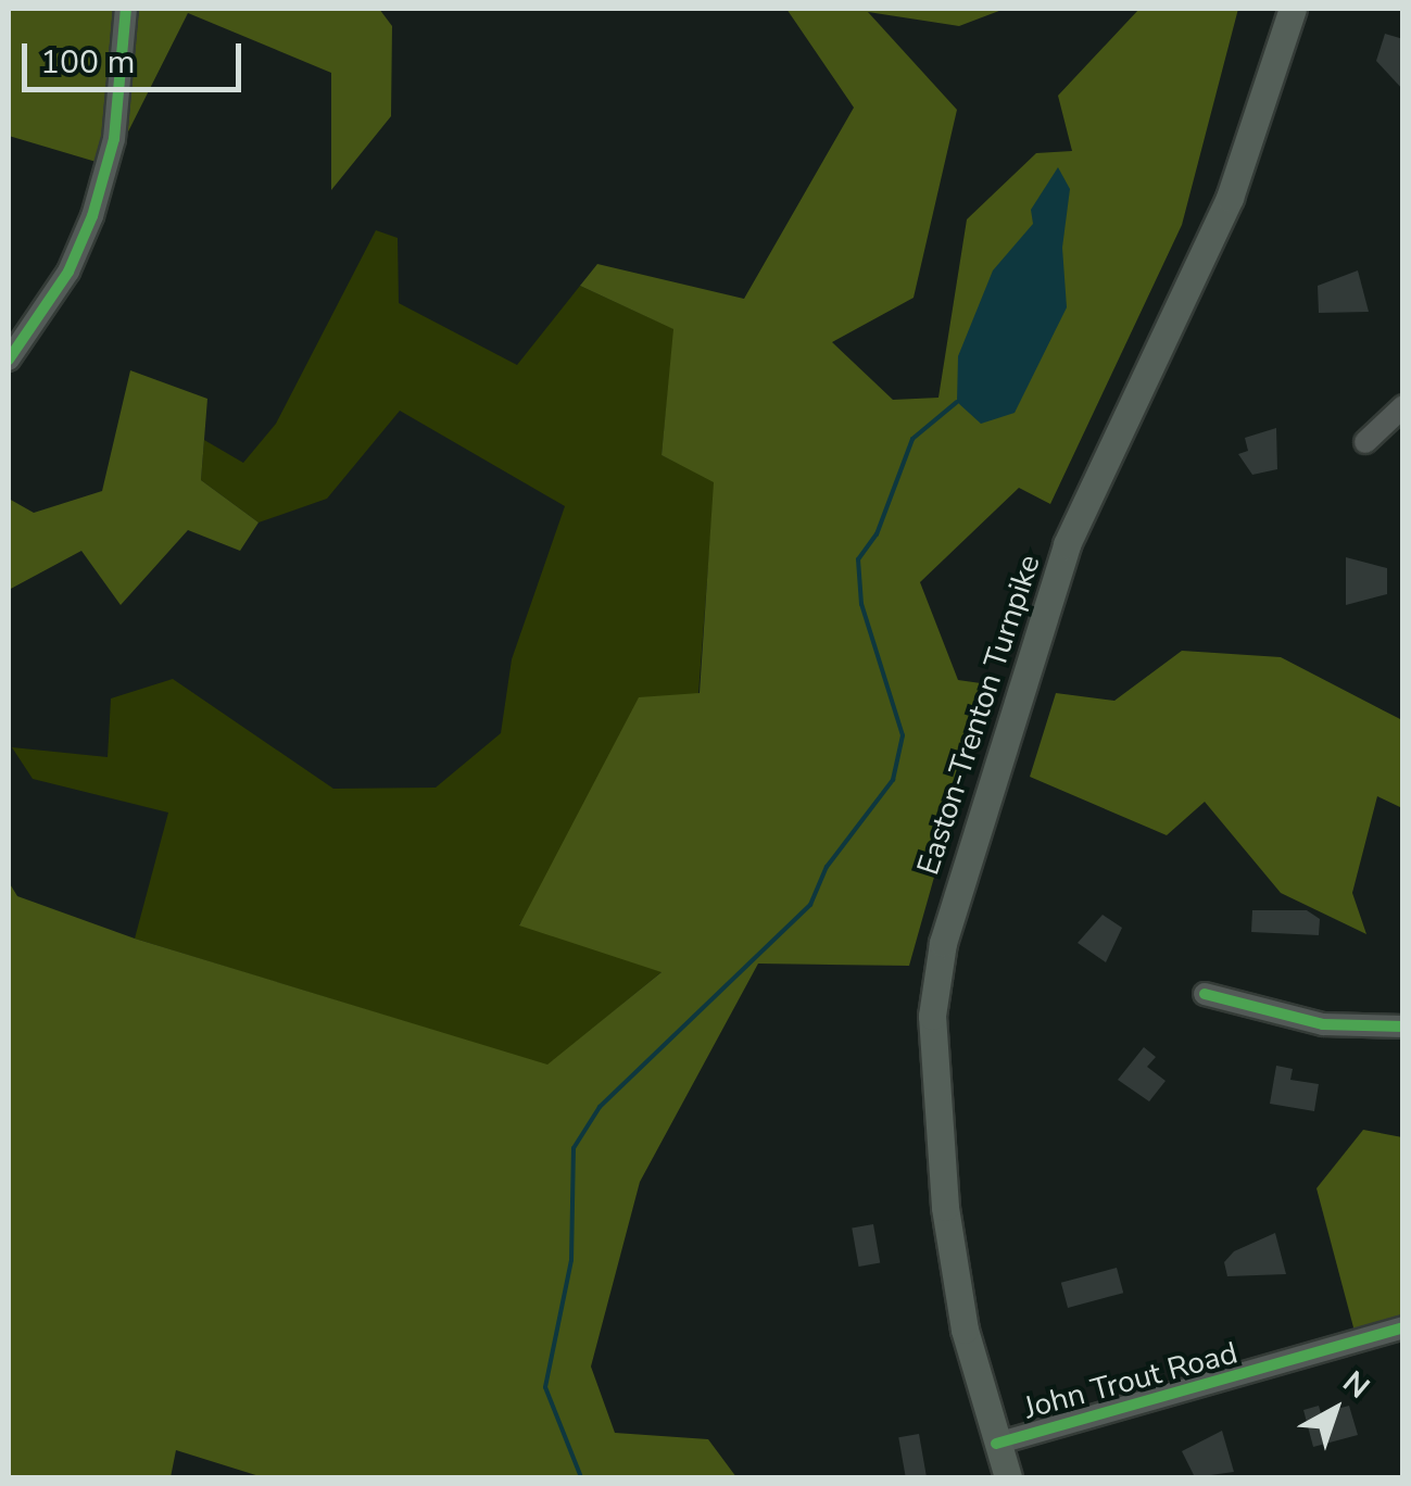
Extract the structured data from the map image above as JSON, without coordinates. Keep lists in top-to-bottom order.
{
  "streets": {
    "main road": ["Easton-Trenton Turnpike"],
    "street": ["John Trout Road"]
  },
  "crossings": [
    ["Easton-Trenton Turnpike", "John Trout Road"]
  ],
  "scale_bar": "100 m",
  "north": "top right"
}
